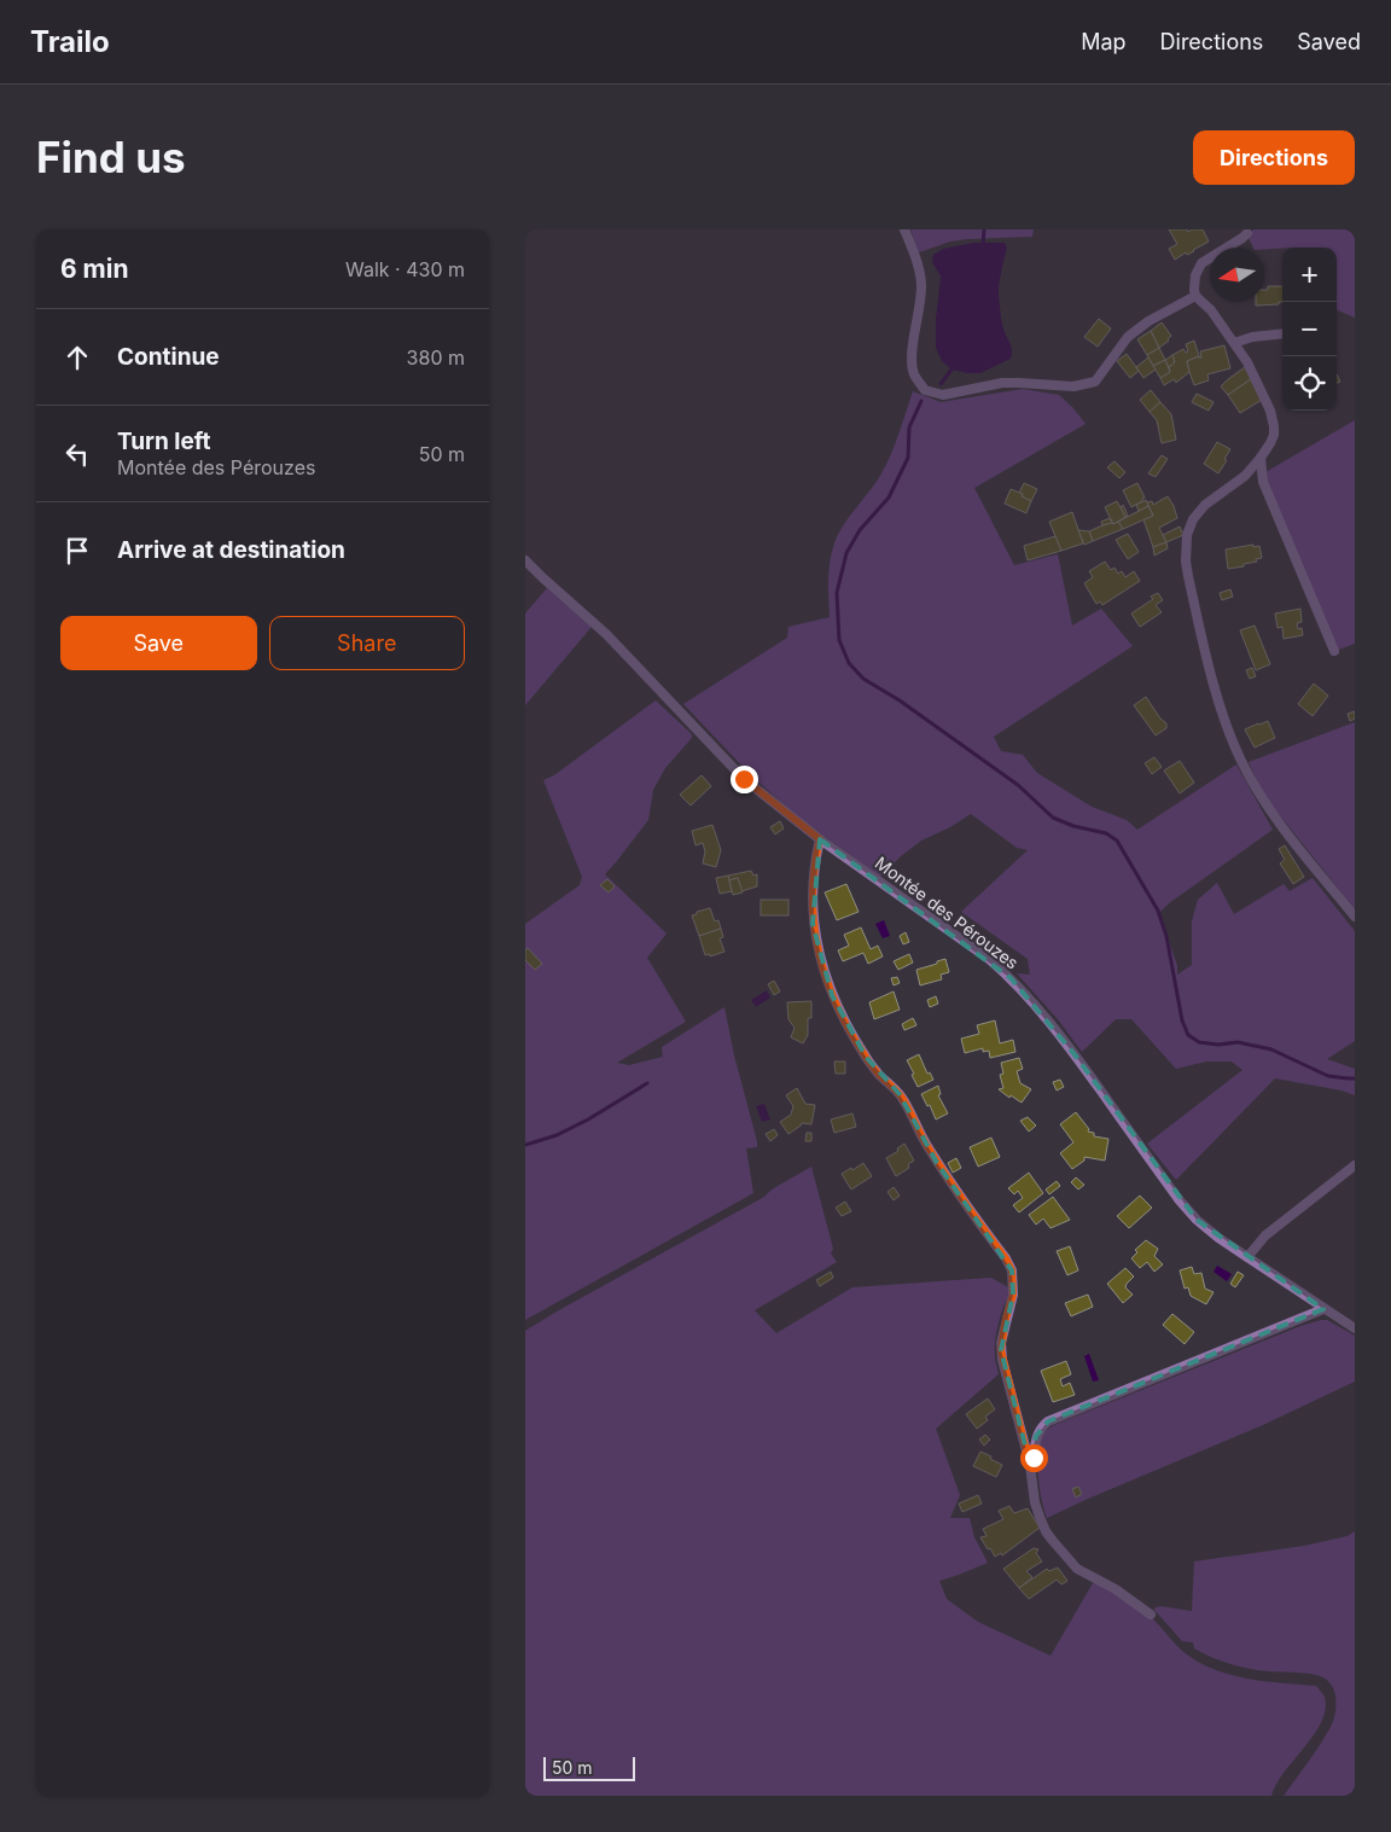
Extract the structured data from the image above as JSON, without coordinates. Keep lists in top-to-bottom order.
{
  "streets": {
    "street": ["Montée des Pérouzes"]
  },
  "scale_bar": "50 m",
  "north": "left",
  "page": {
    "header": "Trailo",
    "nav": ["Map", "Directions", "Saved"],
    "buttons": [
      "Directions",
      ["Save", "Share"]
    ],
    "title": "Find us",
    "heading": ["6 min", "Walk · 430 m"],
    "map_buttons": ["+", "−"],
    "list": [
      ["Continue", "380 m"],
      ["Turn left", "Montée des Pérouzes", "50 m"],
      "Arrive at destination"
    ],
    "scale": "50 m"
  }
}
